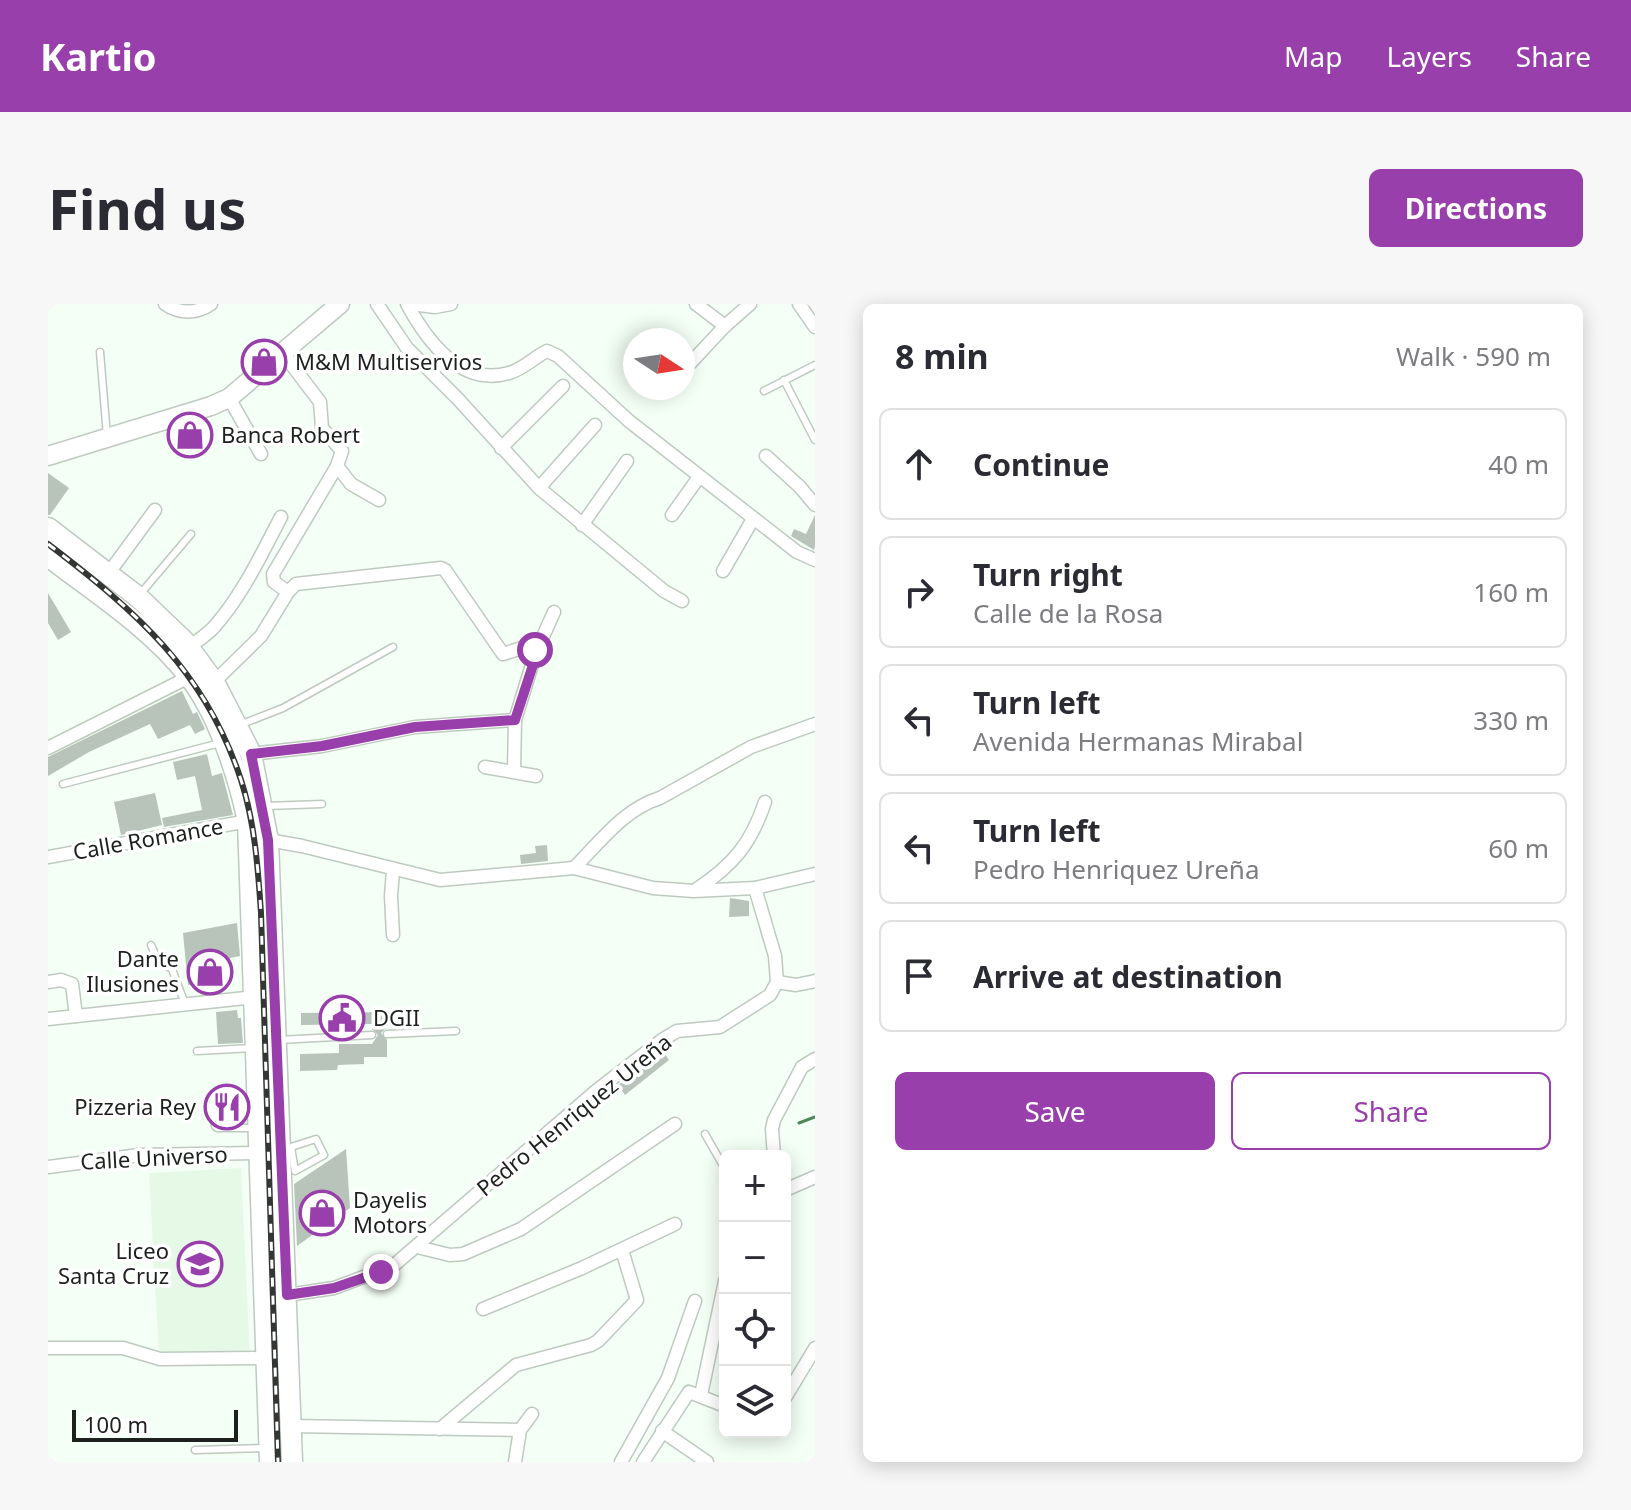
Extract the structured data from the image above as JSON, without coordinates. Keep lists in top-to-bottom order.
{
  "streets": {
    "street": ["Calle Romance", "Pedro Henriquez Ureña", "Calle Universo"]
  },
  "places": {
    "shop": [
      "M&M Multiservios",
      "Banca Robert",
      "Dante Ilusiones",
      "Dayelis Motors"
    ],
    "public building": ["DGII"],
    "restaurant": ["Pizzeria Rey"],
    "school or university": ["Liceo Santa Cruz"]
  },
  "scale_bar": "100 m",
  "north": "right",
  "page": {
    "header": "Kartio",
    "nav": ["Map", "Layers", "Share"],
    "buttons": [
      "Directions",
      ["Save", "Share"]
    ],
    "title": "Find us",
    "heading": ["8 min", "Walk · 590 m"],
    "list": [
      ["Continue", "40 m"],
      ["Turn right", "Calle de la Rosa", "160 m"],
      ["Turn left", "Avenida Hermanas Mirabal", "330 m"],
      ["Turn left", "Pedro Henriquez Ureña", "60 m"],
      "Arrive at destination"
    ],
    "map_buttons": ["+", "−"],
    "scale": "100 m"
  }
}
